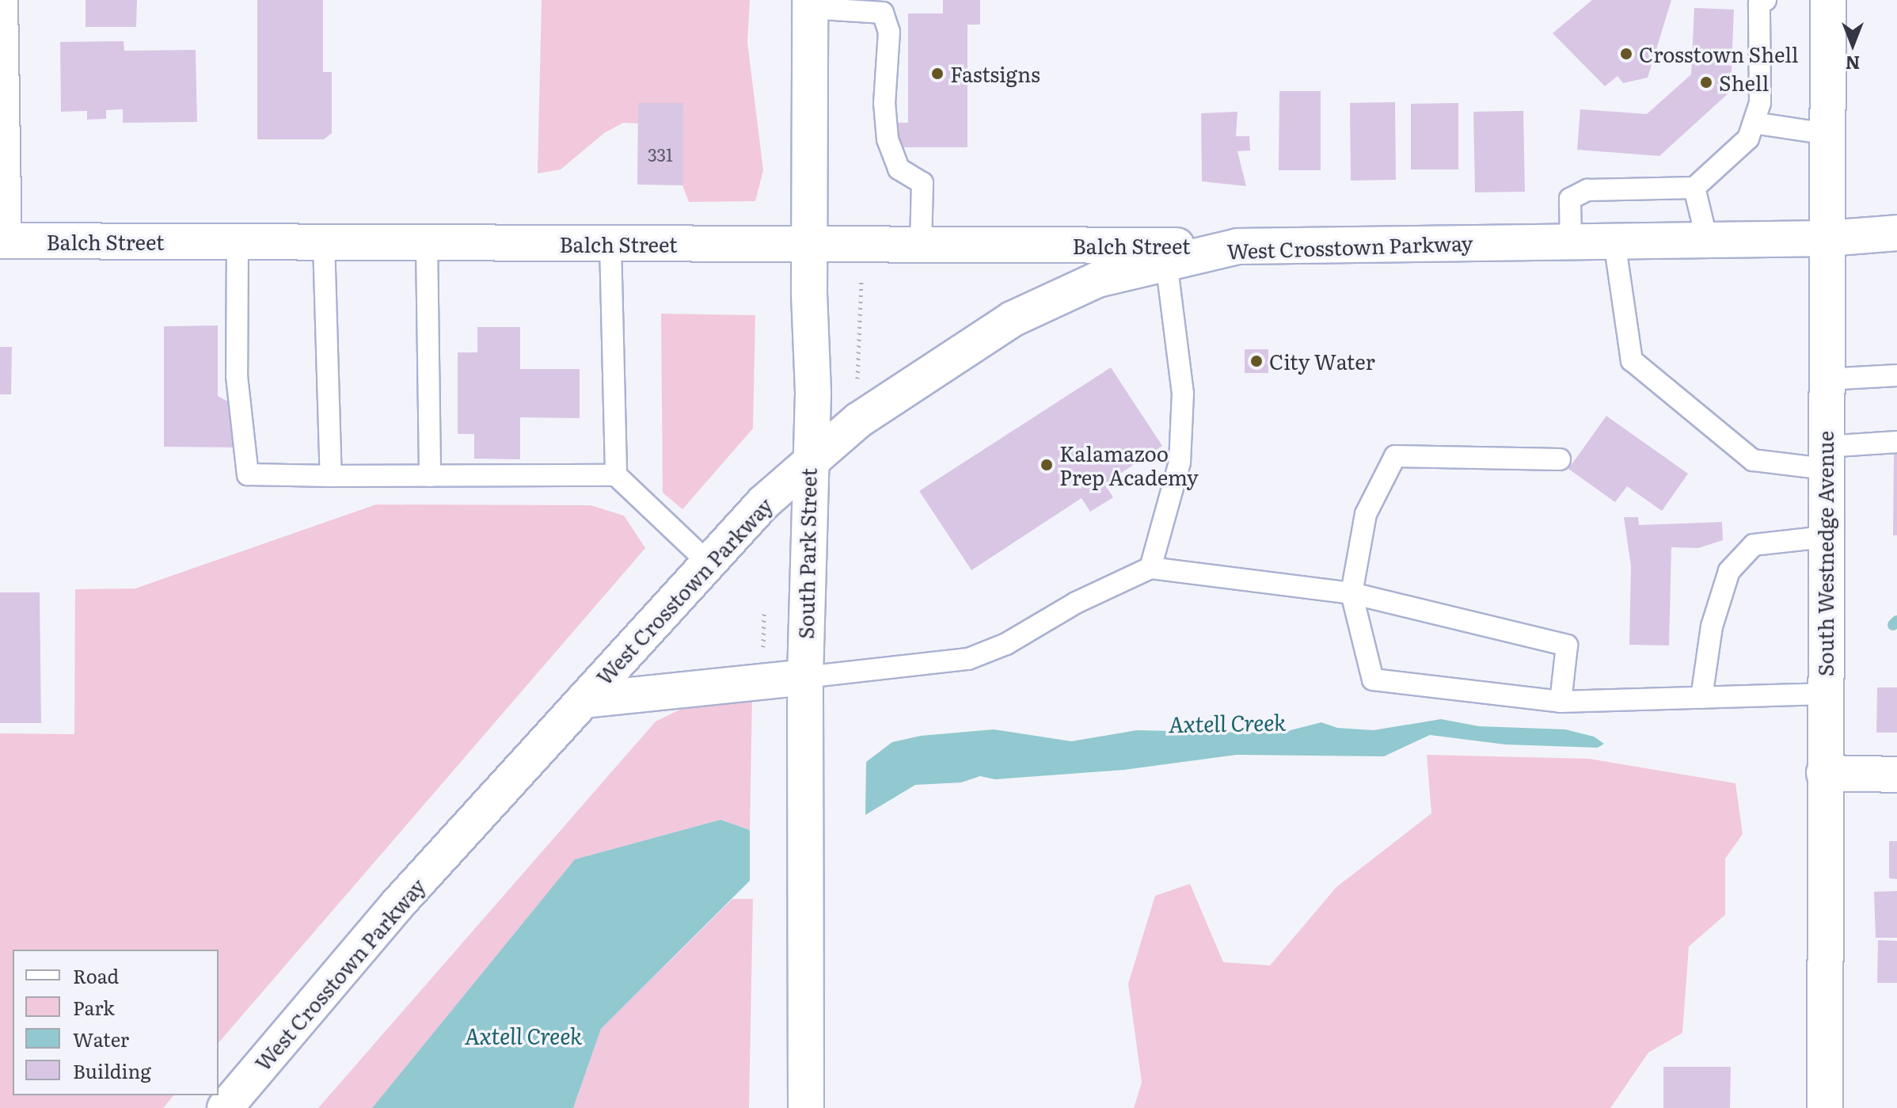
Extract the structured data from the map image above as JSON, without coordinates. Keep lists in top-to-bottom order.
{
  "streets": {
    "street": [
      "Balch Street",
      "West Crosstown Parkway",
      "South Park Street",
      "South Westnedge Avenue"
    ]
  },
  "crossings": [
    ["Balch Street", "West Crosstown Parkway"],
    ["Balch Street", "South Park Street"],
    ["West Crosstown Parkway", "South Park Street"],
    ["West Crosstown Parkway", "South Westnedge Avenue"]
  ],
  "water": ["Axtell Creek"],
  "places": [
    "Crosstown Shell",
    "Fastsigns",
    "Shell",
    "City Water",
    "Kalamazoo Prep Academy"
  ],
  "house_numbers": ["331"],
  "legend": [
    "Road",
    "Park",
    "Water",
    "Building"
  ],
  "north": "bottom"
}
